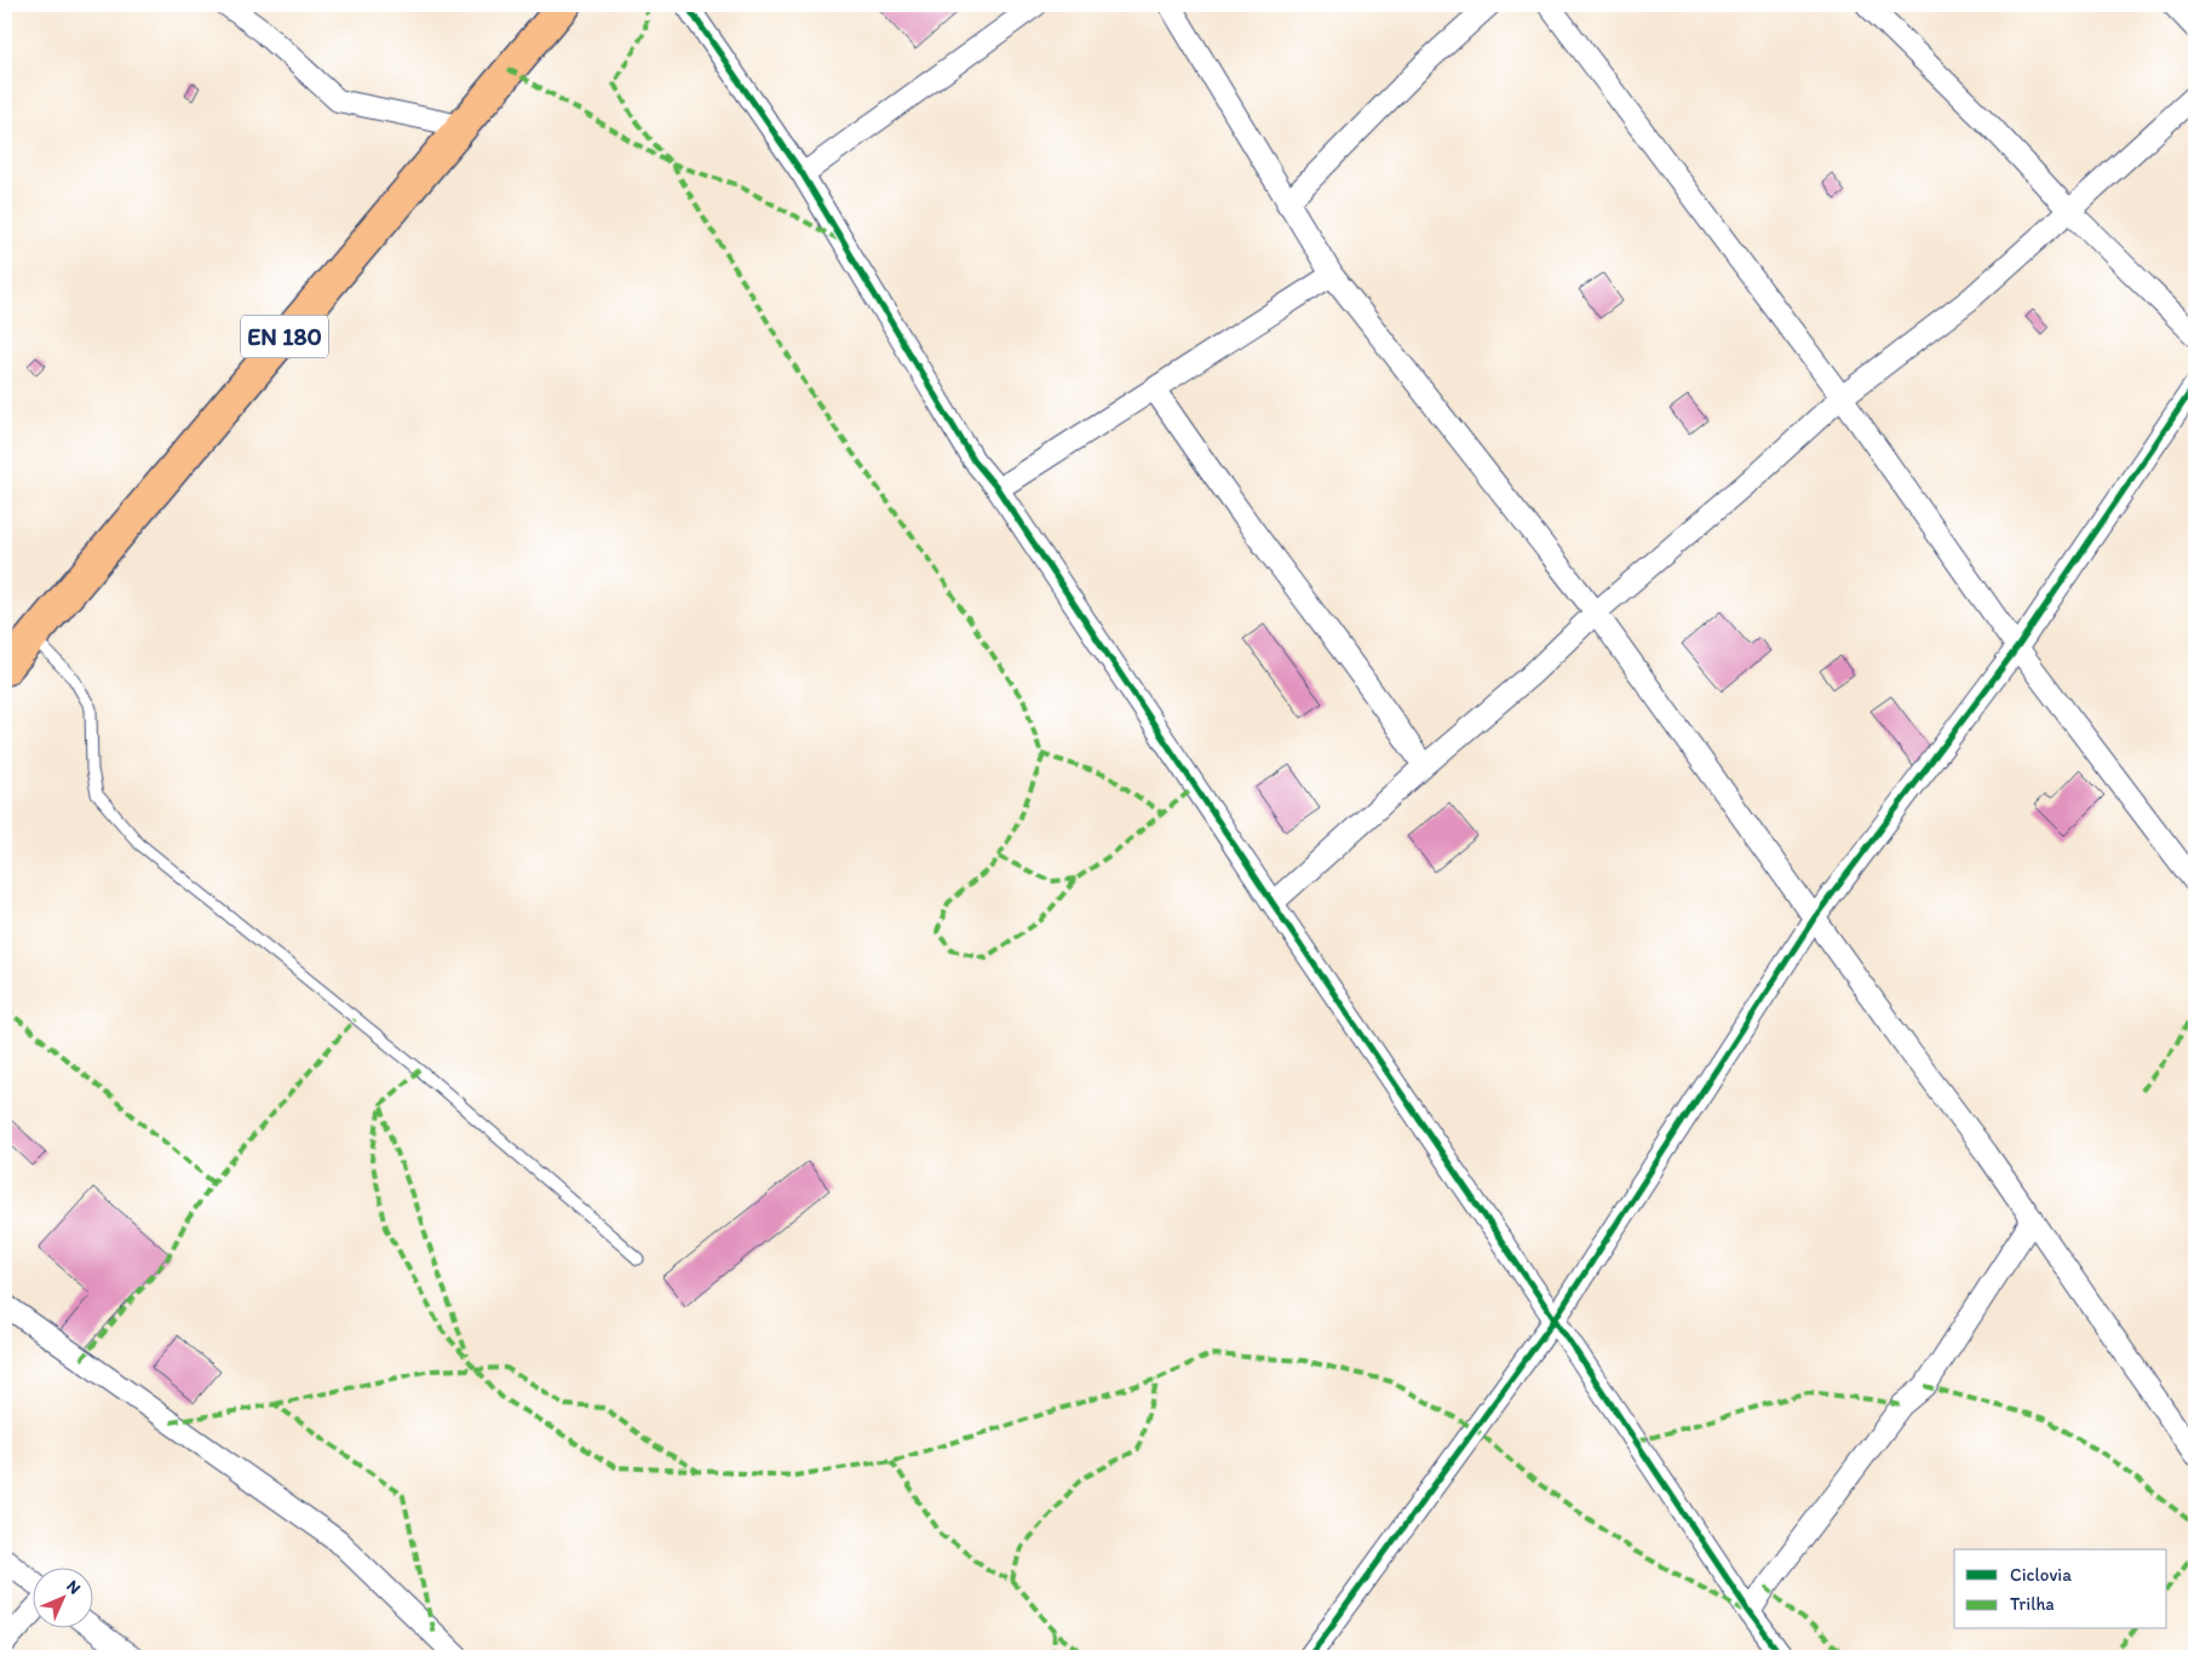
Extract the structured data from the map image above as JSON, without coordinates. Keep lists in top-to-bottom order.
{
  "streets": {
    "main road": ["EN 180"]
  },
  "legend": ["Ciclovia", "Trilha"],
  "north": "top right"
}
